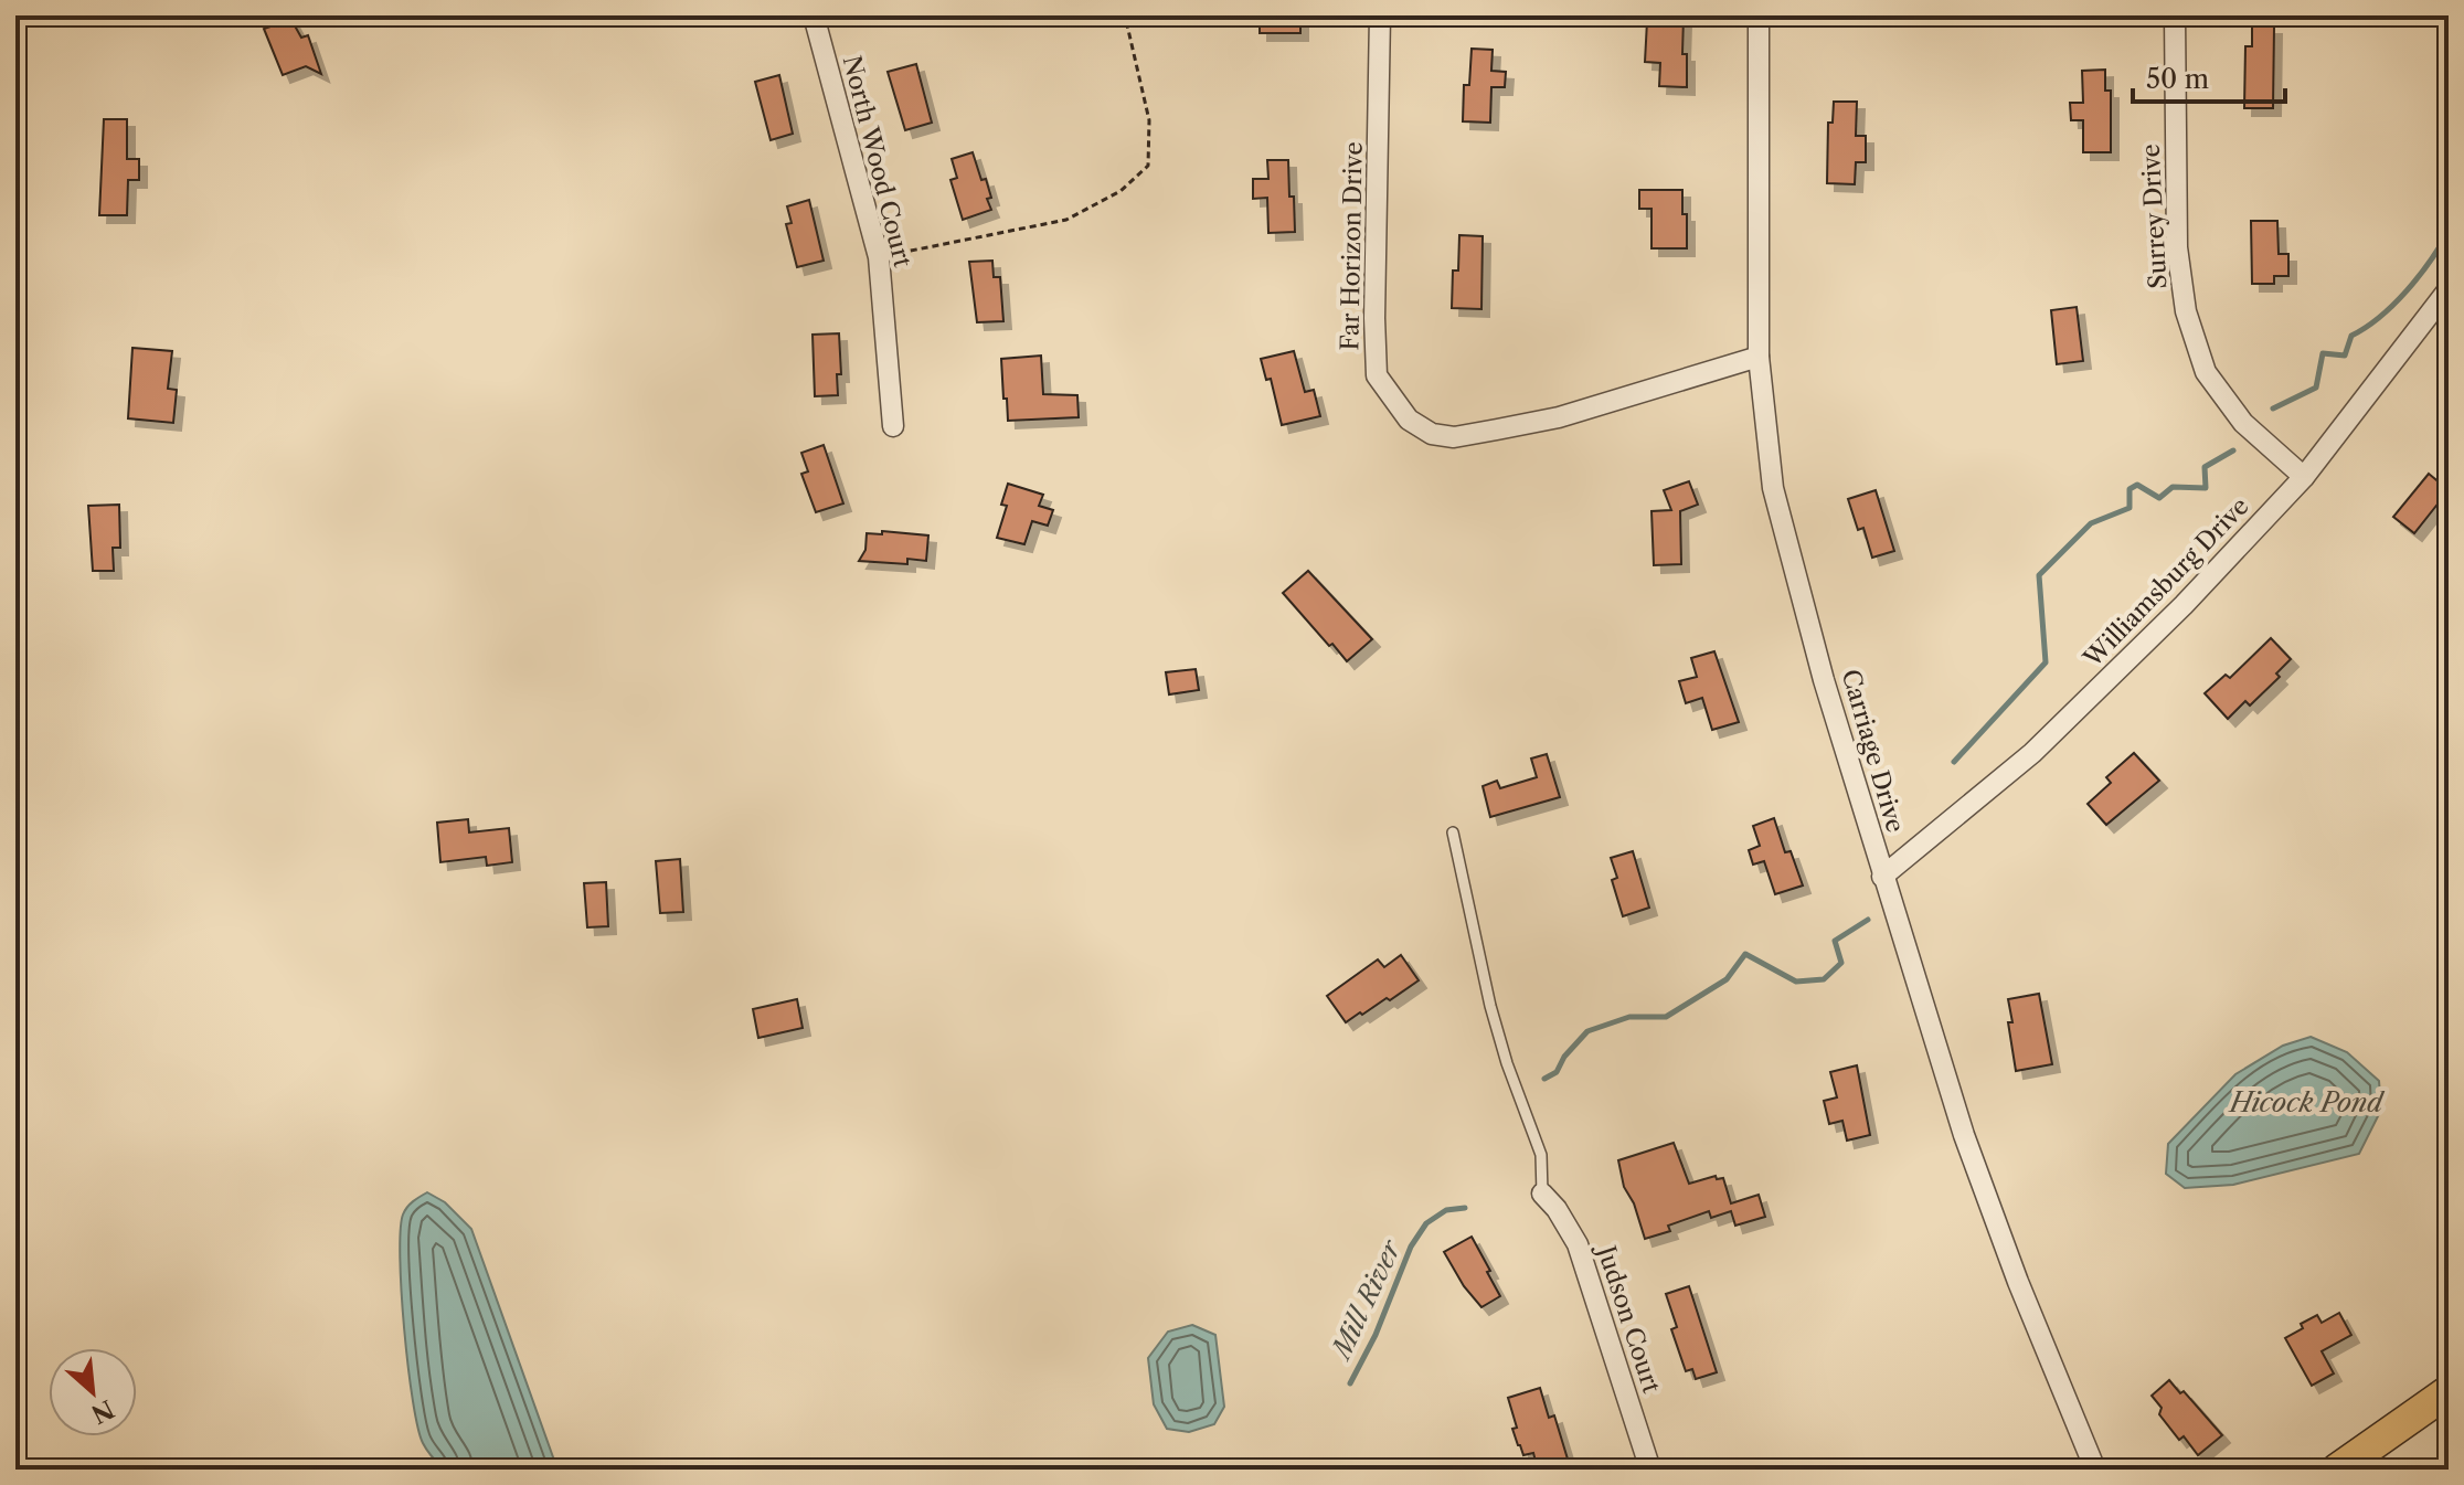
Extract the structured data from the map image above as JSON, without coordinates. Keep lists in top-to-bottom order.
{
  "streets": {
    "street": [
      "North Wood Court",
      "Surrey Drive",
      "Far Horizon Drive",
      "Williamsburg Drive",
      "Carriage Drive",
      "Judson Court"
    ]
  },
  "crossings": [
    ["Surrey Drive", "Williamsburg Drive"],
    ["Far Horizon Drive", "Carriage Drive"],
    ["Williamsburg Drive", "Carriage Drive"]
  ],
  "water": ["Hicock Pond", "Mill River"],
  "scale_bar": "50 m",
  "north": "bottom right"
}
